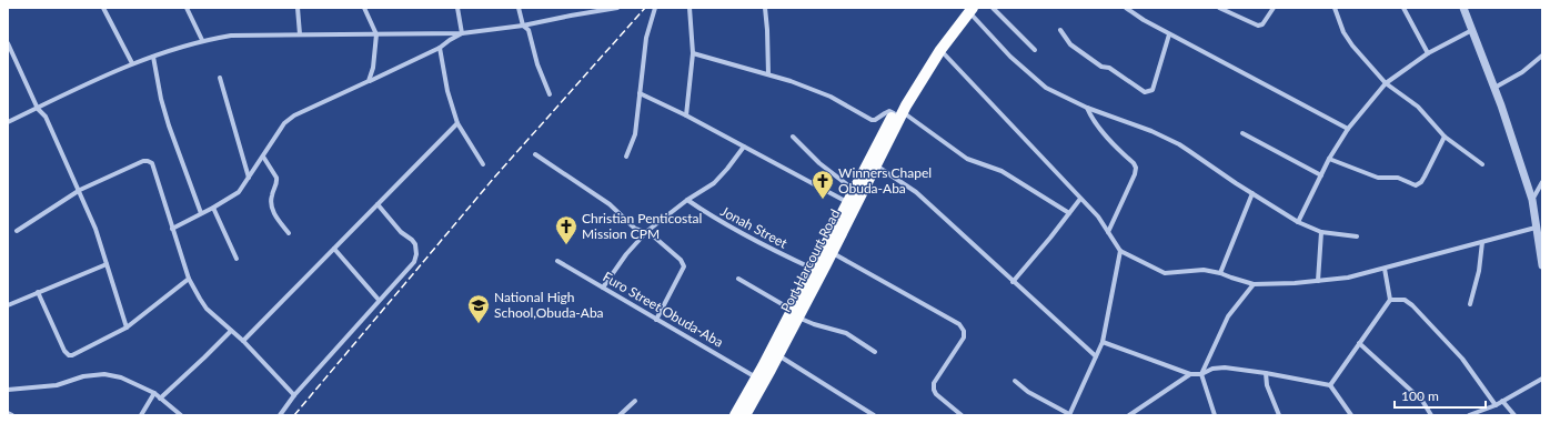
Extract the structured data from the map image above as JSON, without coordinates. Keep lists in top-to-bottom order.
{
  "streets": {
    "highway": ["Port Harcourt Road"],
    "street": ["Jonah Street", "Furo Street Obuda-Aba"]
  },
  "crossings": [
    ["Jonah Street", "Port Harcourt Road"],
    ["Port Harcourt Road", "Furo Street Obuda-Aba"]
  ],
  "places": {
    "church": ["Winners Chapel Obuda-Aba", "Christian Penticostal Mission CPM"],
    "school or university": ["National High School,Obuda-Aba"]
  },
  "scale_bar": "100 m"
}
